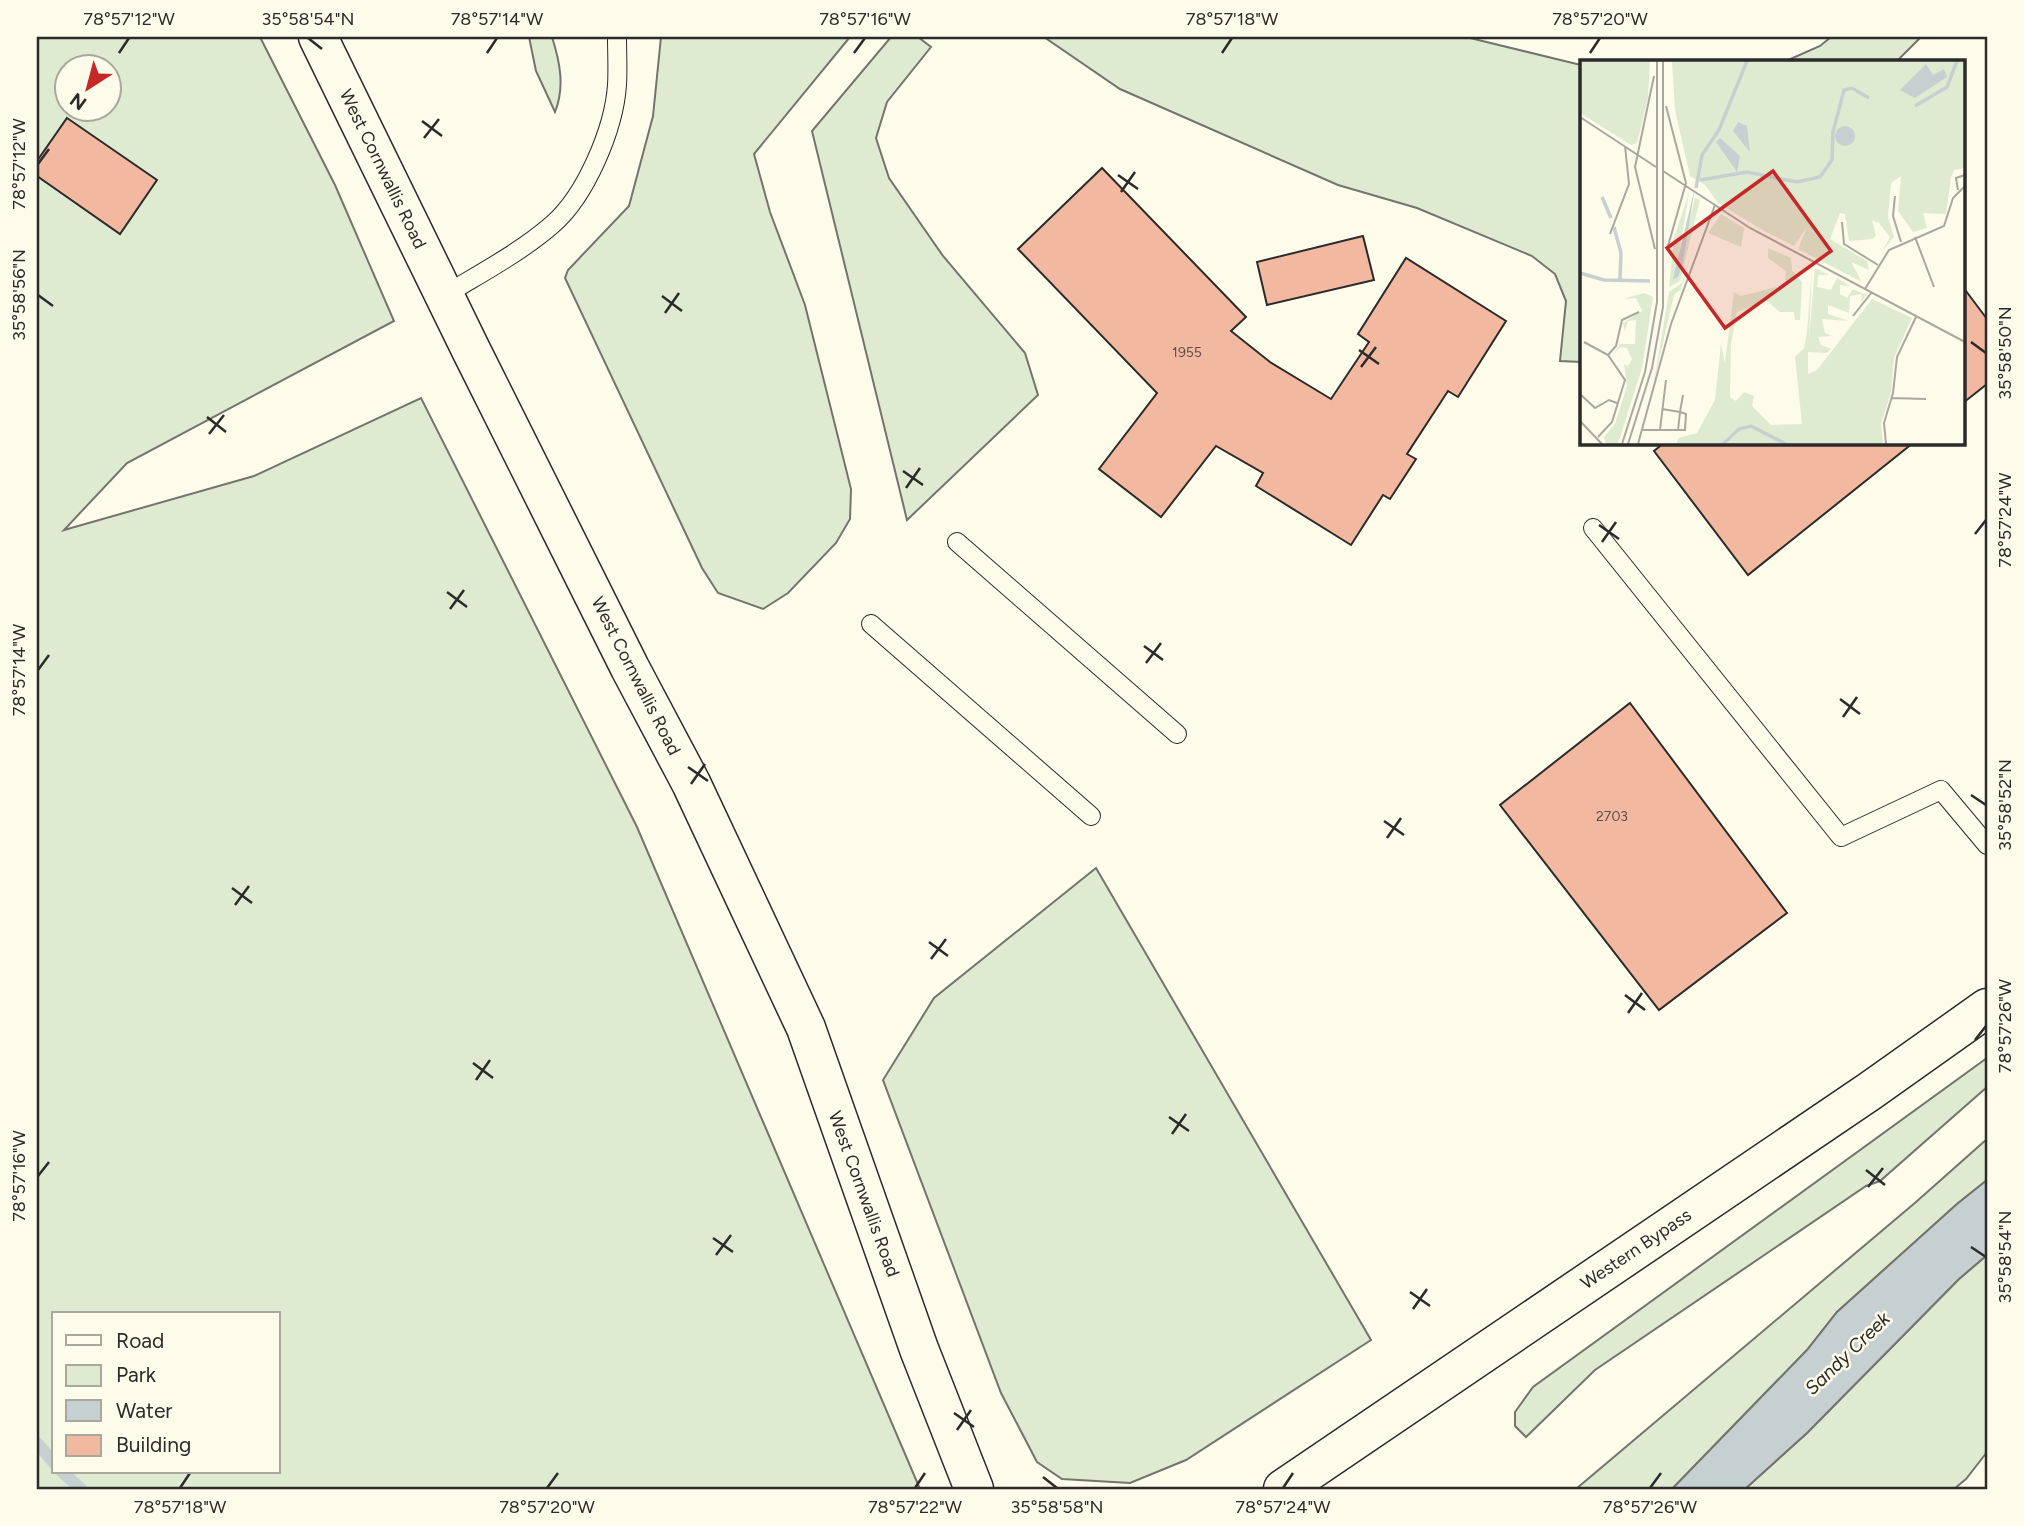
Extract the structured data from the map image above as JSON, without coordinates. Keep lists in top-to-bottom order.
{
  "streets": {
    "street": ["West Cornwallis Road", "Western Bypass"]
  },
  "water": ["Sandy Creek"],
  "house_numbers": ["1955", "2703"],
  "legend": [
    "Road",
    "Park",
    "Water",
    "Building"
  ],
  "north": "bottom left",
  "coordinates": [
    "78°57'12\"W",
    "35°58'54\"N",
    "78°57'14\"W",
    "78°57'16\"W",
    "78°57'18\"W",
    "78°57'20\"W",
    "35°58'56\"N",
    "35°58'50\"N",
    "78°57'24\"W",
    "35°58'52\"N",
    "78°57'26\"W",
    "78°57'22\"W",
    "35°58'58\"N"
  ]
}
